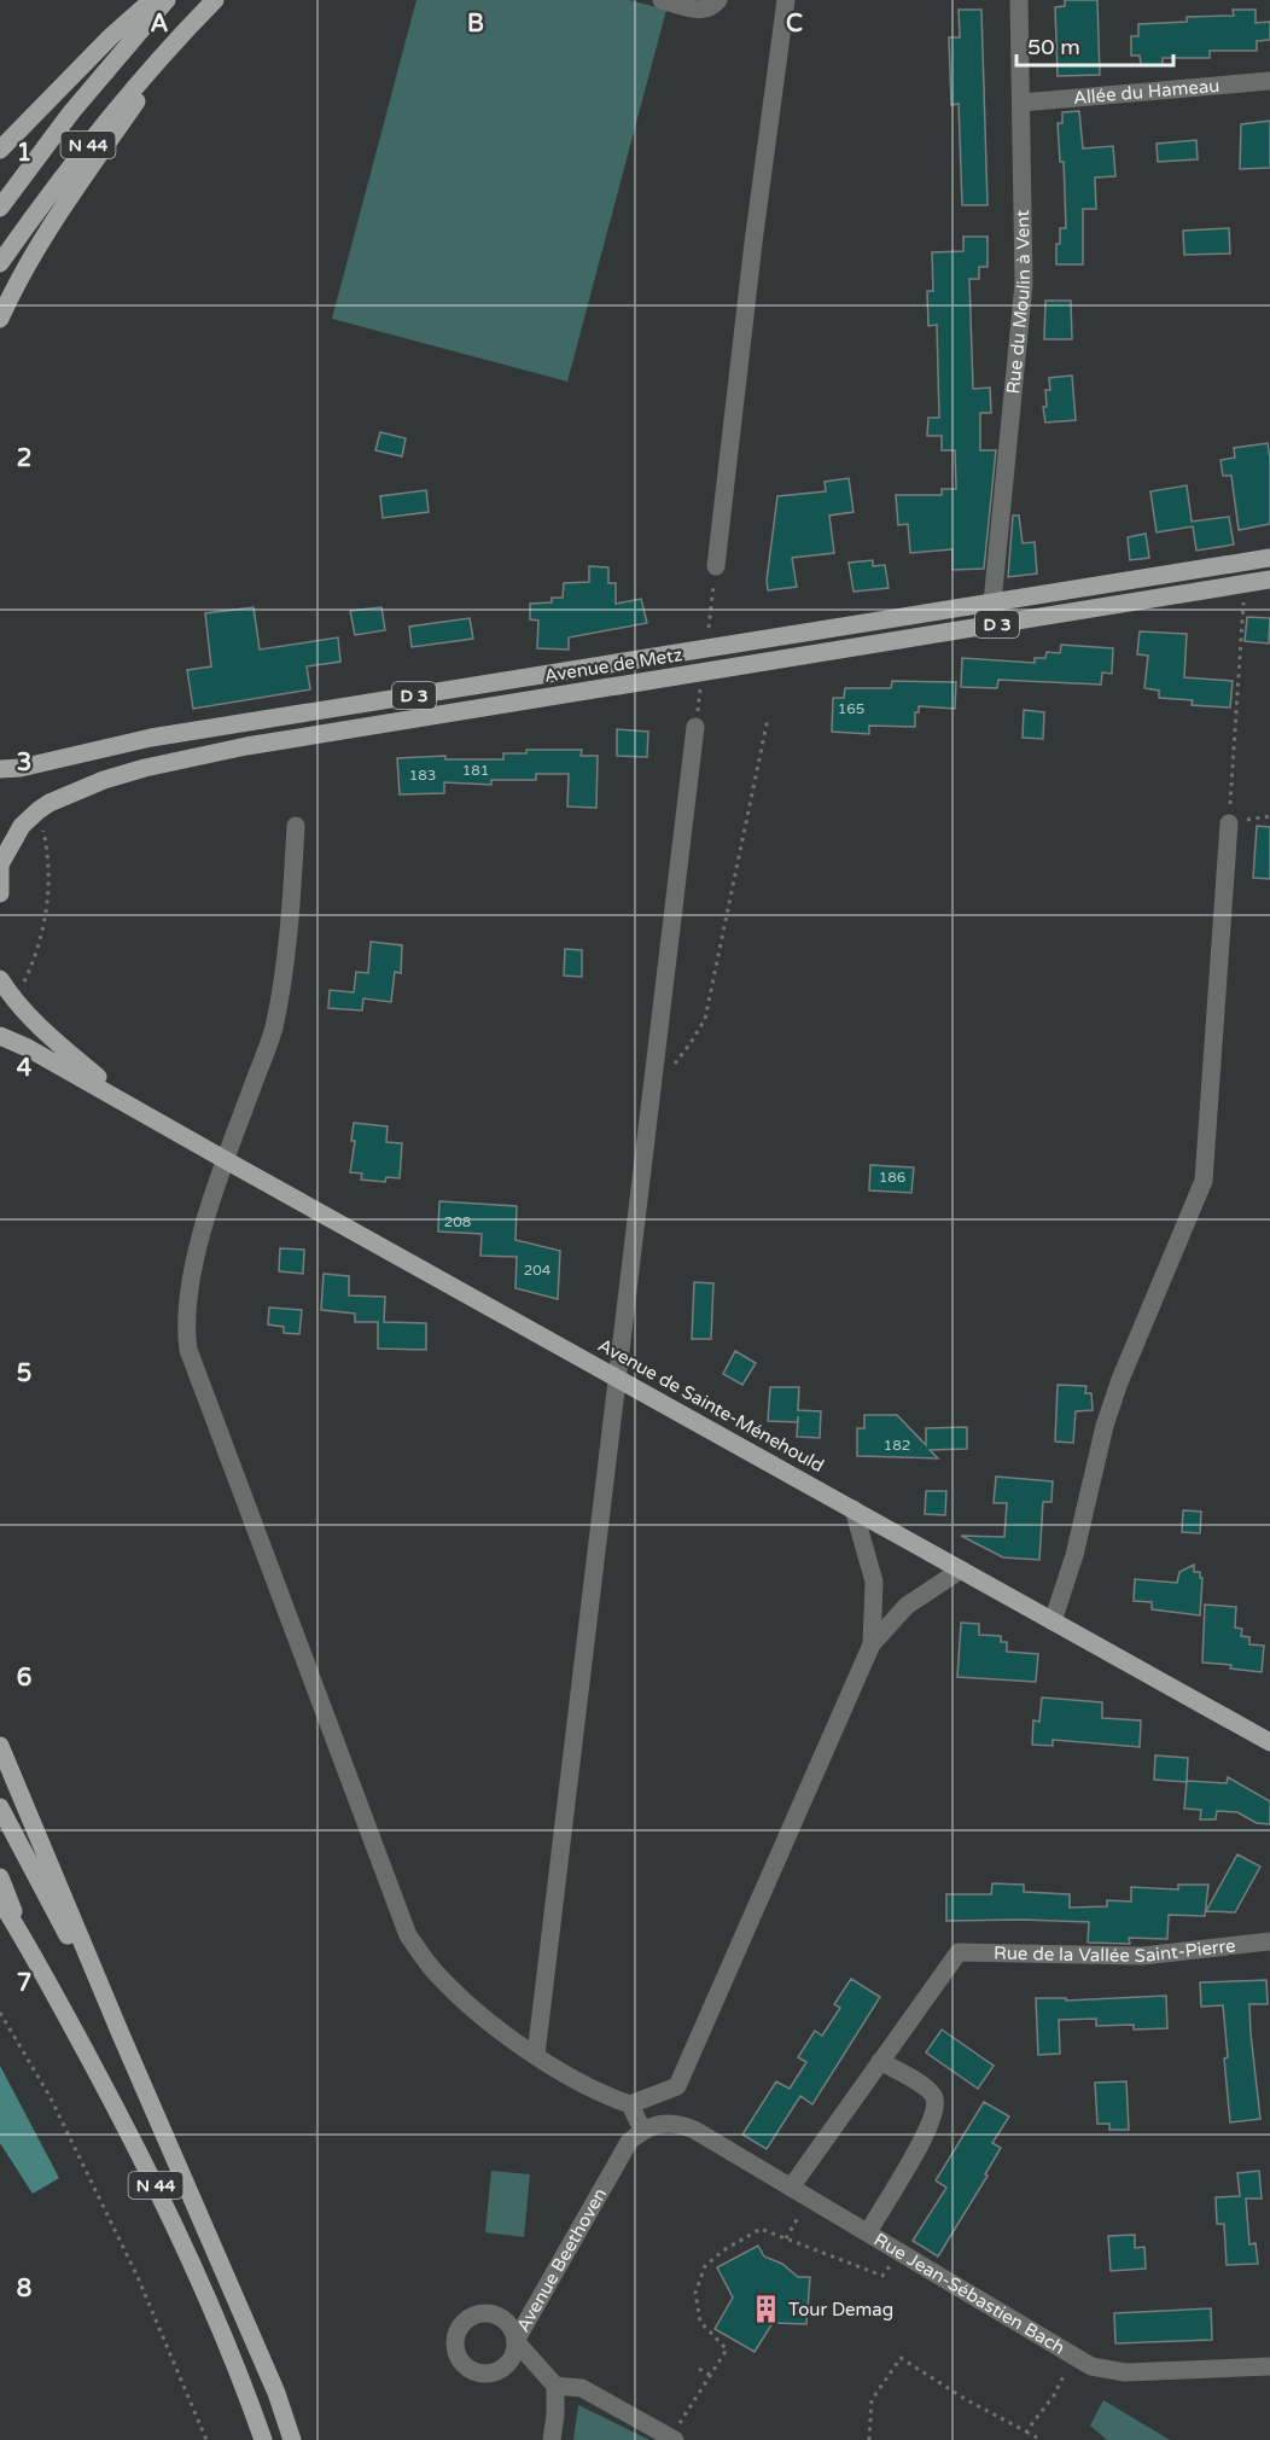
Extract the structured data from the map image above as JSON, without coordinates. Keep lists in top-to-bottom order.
{
  "streets": {
    "main road": [
      "N 44",
      "D 3",
      "Avenue de Metz",
      "Avenue de Sainte-Ménehould"
    ],
    "street": [
      "Allée du Hameau",
      "Rue du Moulin à Vent",
      "Rue de la Vallée Saint-Pierre",
      "Avenue Beethoven",
      "Rue Jean-Sébastien Bach"
    ]
  },
  "crossings": [
    ["Allée du Hameau", "Rue du Moulin à Vent"],
    ["Rue du Moulin à Vent", "Avenue de Metz"],
    ["Avenue Beethoven", "Rue Jean-Sébastien Bach"]
  ],
  "places": {
    "building": ["Tour Demag"]
  },
  "house_numbers": [
    "165",
    "181",
    "183",
    "186",
    "208",
    "204",
    "182"
  ],
  "scale_bar": "50 m",
  "grid": {
    "columns": ["A", "B", "C"],
    "rows": [
      "1",
      "2",
      "3",
      "4",
      "5",
      "6",
      "7",
      "8"
    ]
  }
}
